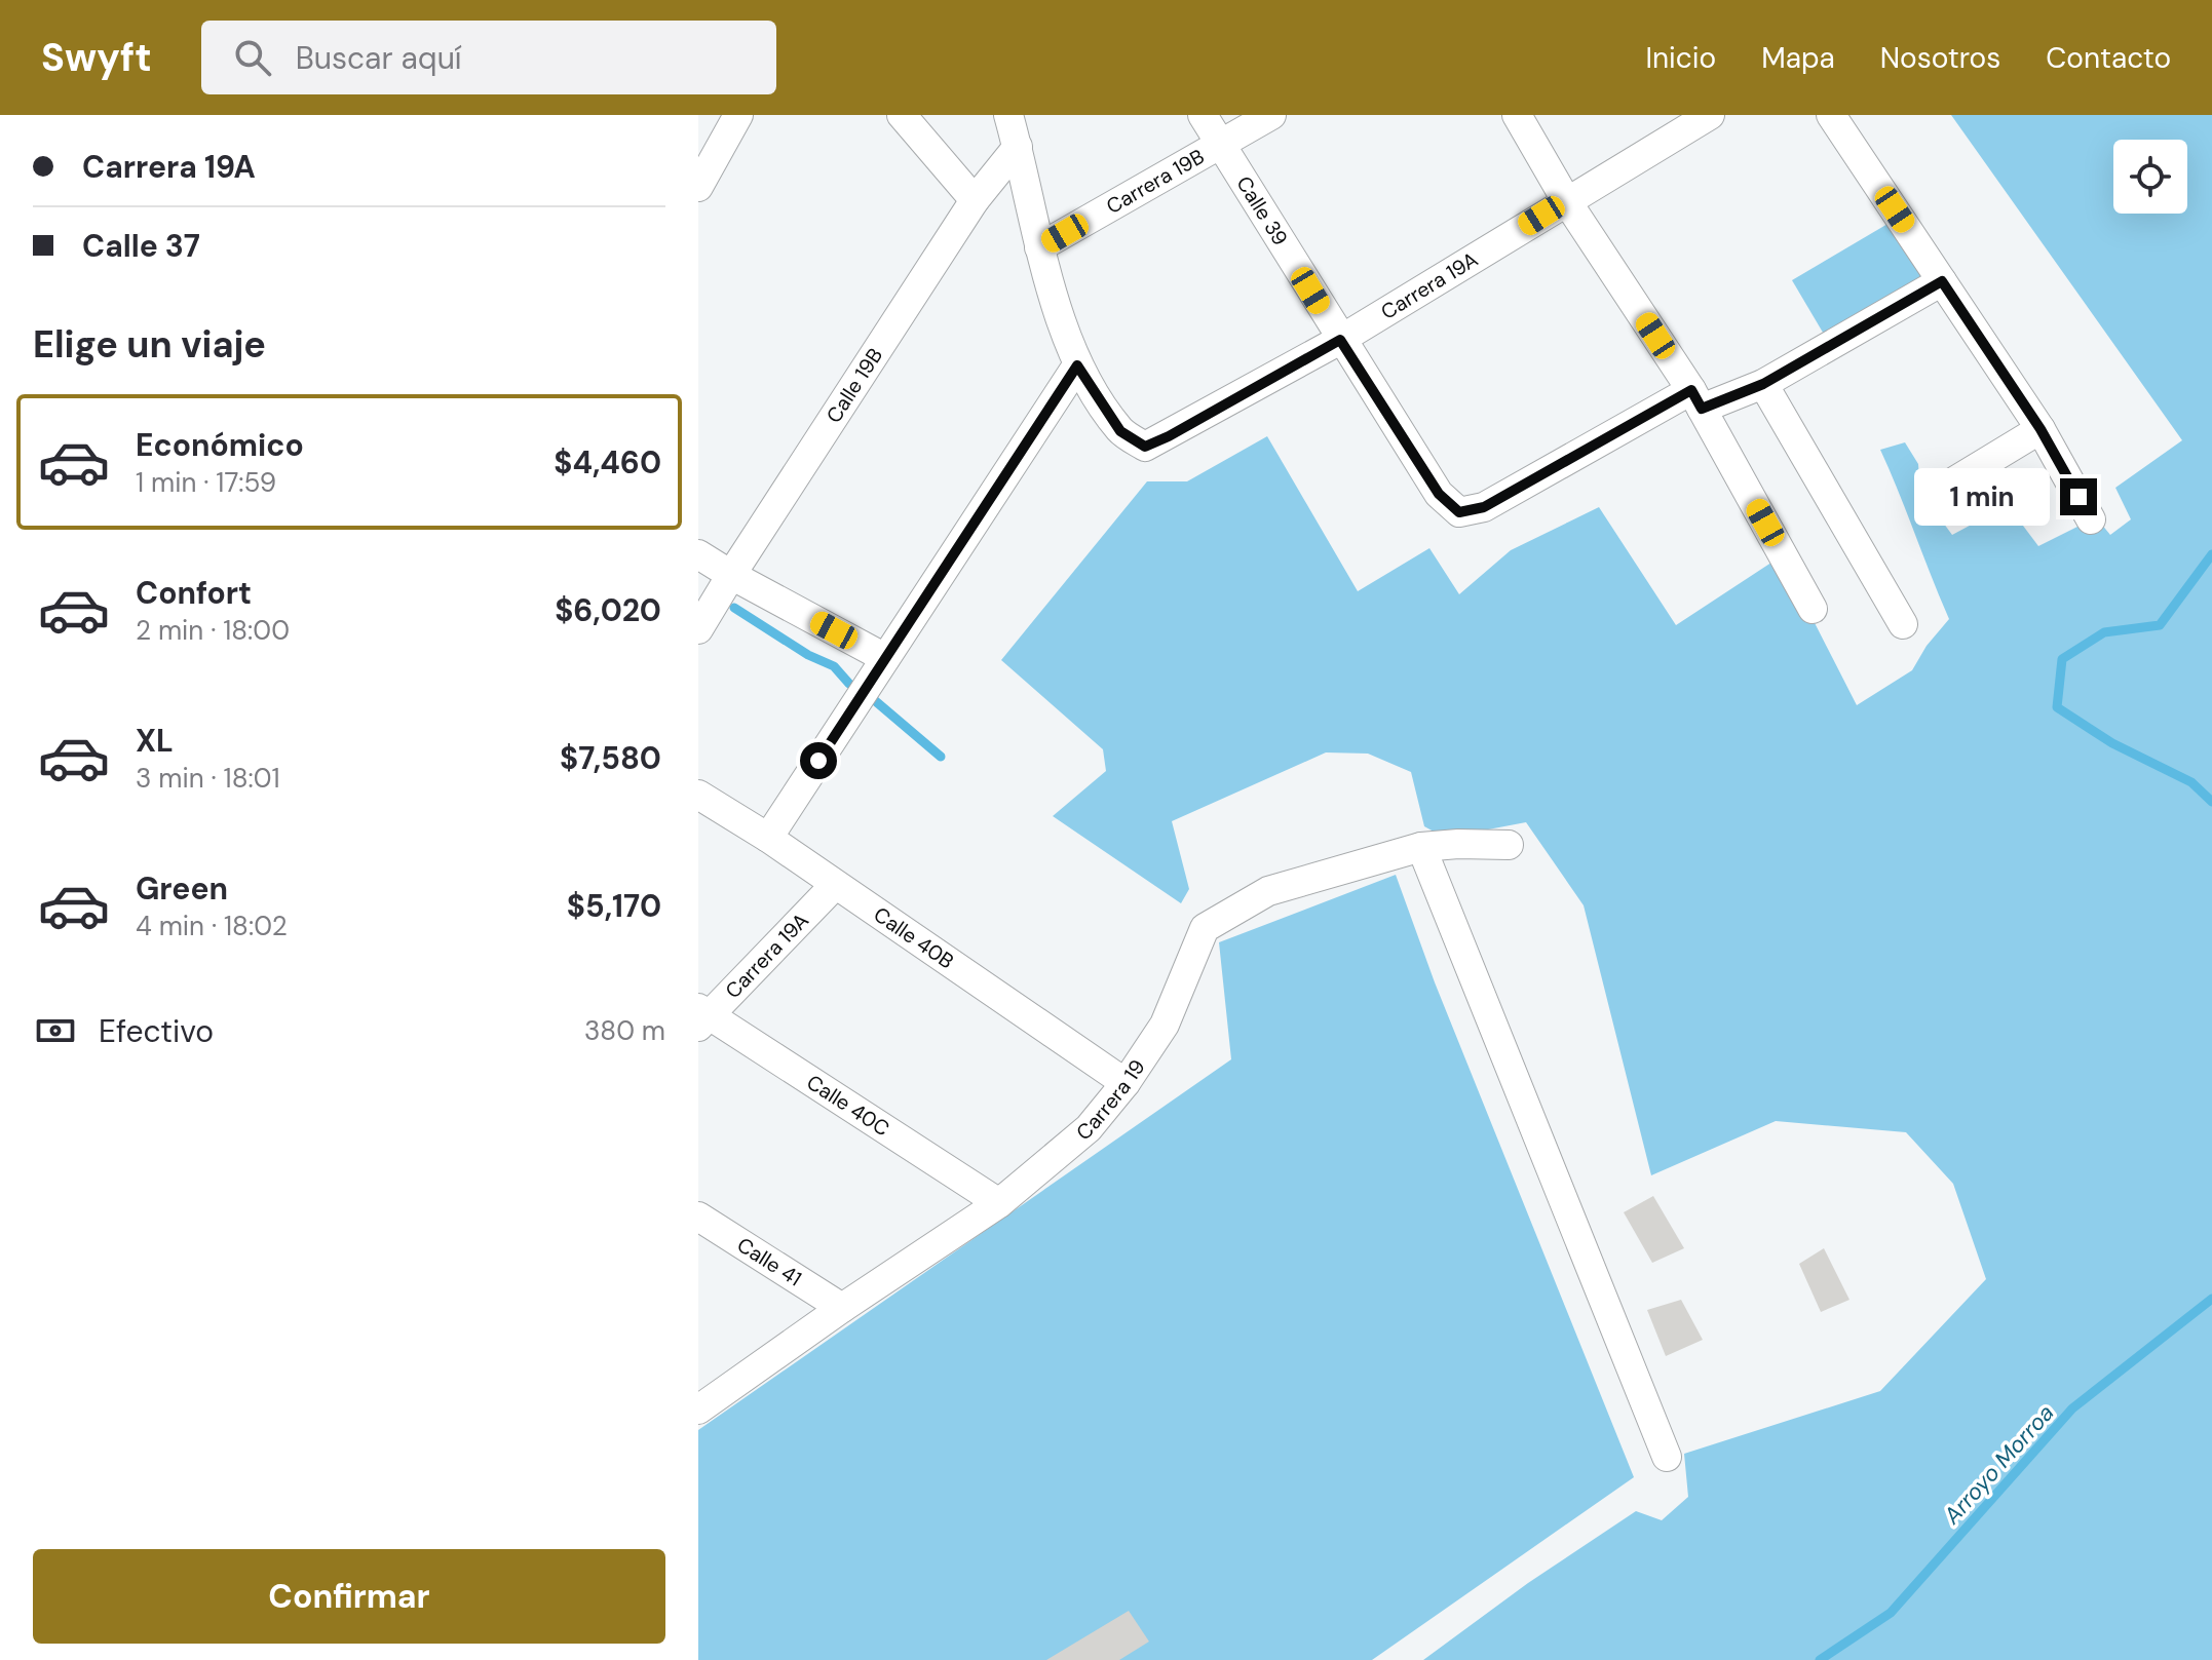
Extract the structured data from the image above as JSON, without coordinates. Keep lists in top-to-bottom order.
{
  "streets": {
    "street": [
      "Carrera 19B",
      "Calle 39",
      "Carrera 19A",
      "Calle 19B",
      "Calle 40B",
      "Carrera 19",
      "Calle 40C",
      "Calle 41"
    ]
  },
  "crossings": [
    ["Carrera 19B", "Calle 39"],
    ["Calle 39", "Carrera 19A"],
    ["Carrera 19A", "Calle 40B"],
    ["Carrera 19A", "Calle 40C"],
    ["Calle 40B", "Carrera 19"],
    ["Carrera 19", "Calle 40C"],
    ["Carrera 19", "Calle 41"]
  ],
  "water": ["Arroyo Morroa"],
  "page": {
    "header": "Swyft",
    "search": "Buscar aquí",
    "nav": [
      "Inicio",
      "Mapa",
      "Nosotros",
      "Contacto"
    ],
    "banner": ["Carrera 19A", "Calle 37"],
    "heading": "Elige un viaje",
    "list": [
      {
        "name": "Económico",
        "note": "1 min · 17:59",
        "value": "$4,460"
      },
      {
        "name": "Confort",
        "note": "2 min · 18:00",
        "value": "$6,020"
      },
      {
        "name": "XL",
        "note": "3 min · 18:01",
        "value": "$7,580"
      },
      {
        "name": "Green",
        "note": "4 min · 18:02",
        "value": "$5,170"
      }
    ],
    "bubble": "1 min",
    "pay": ["Efectivo", "380 m"],
    "buttons": "Confirmar"
  }
}
